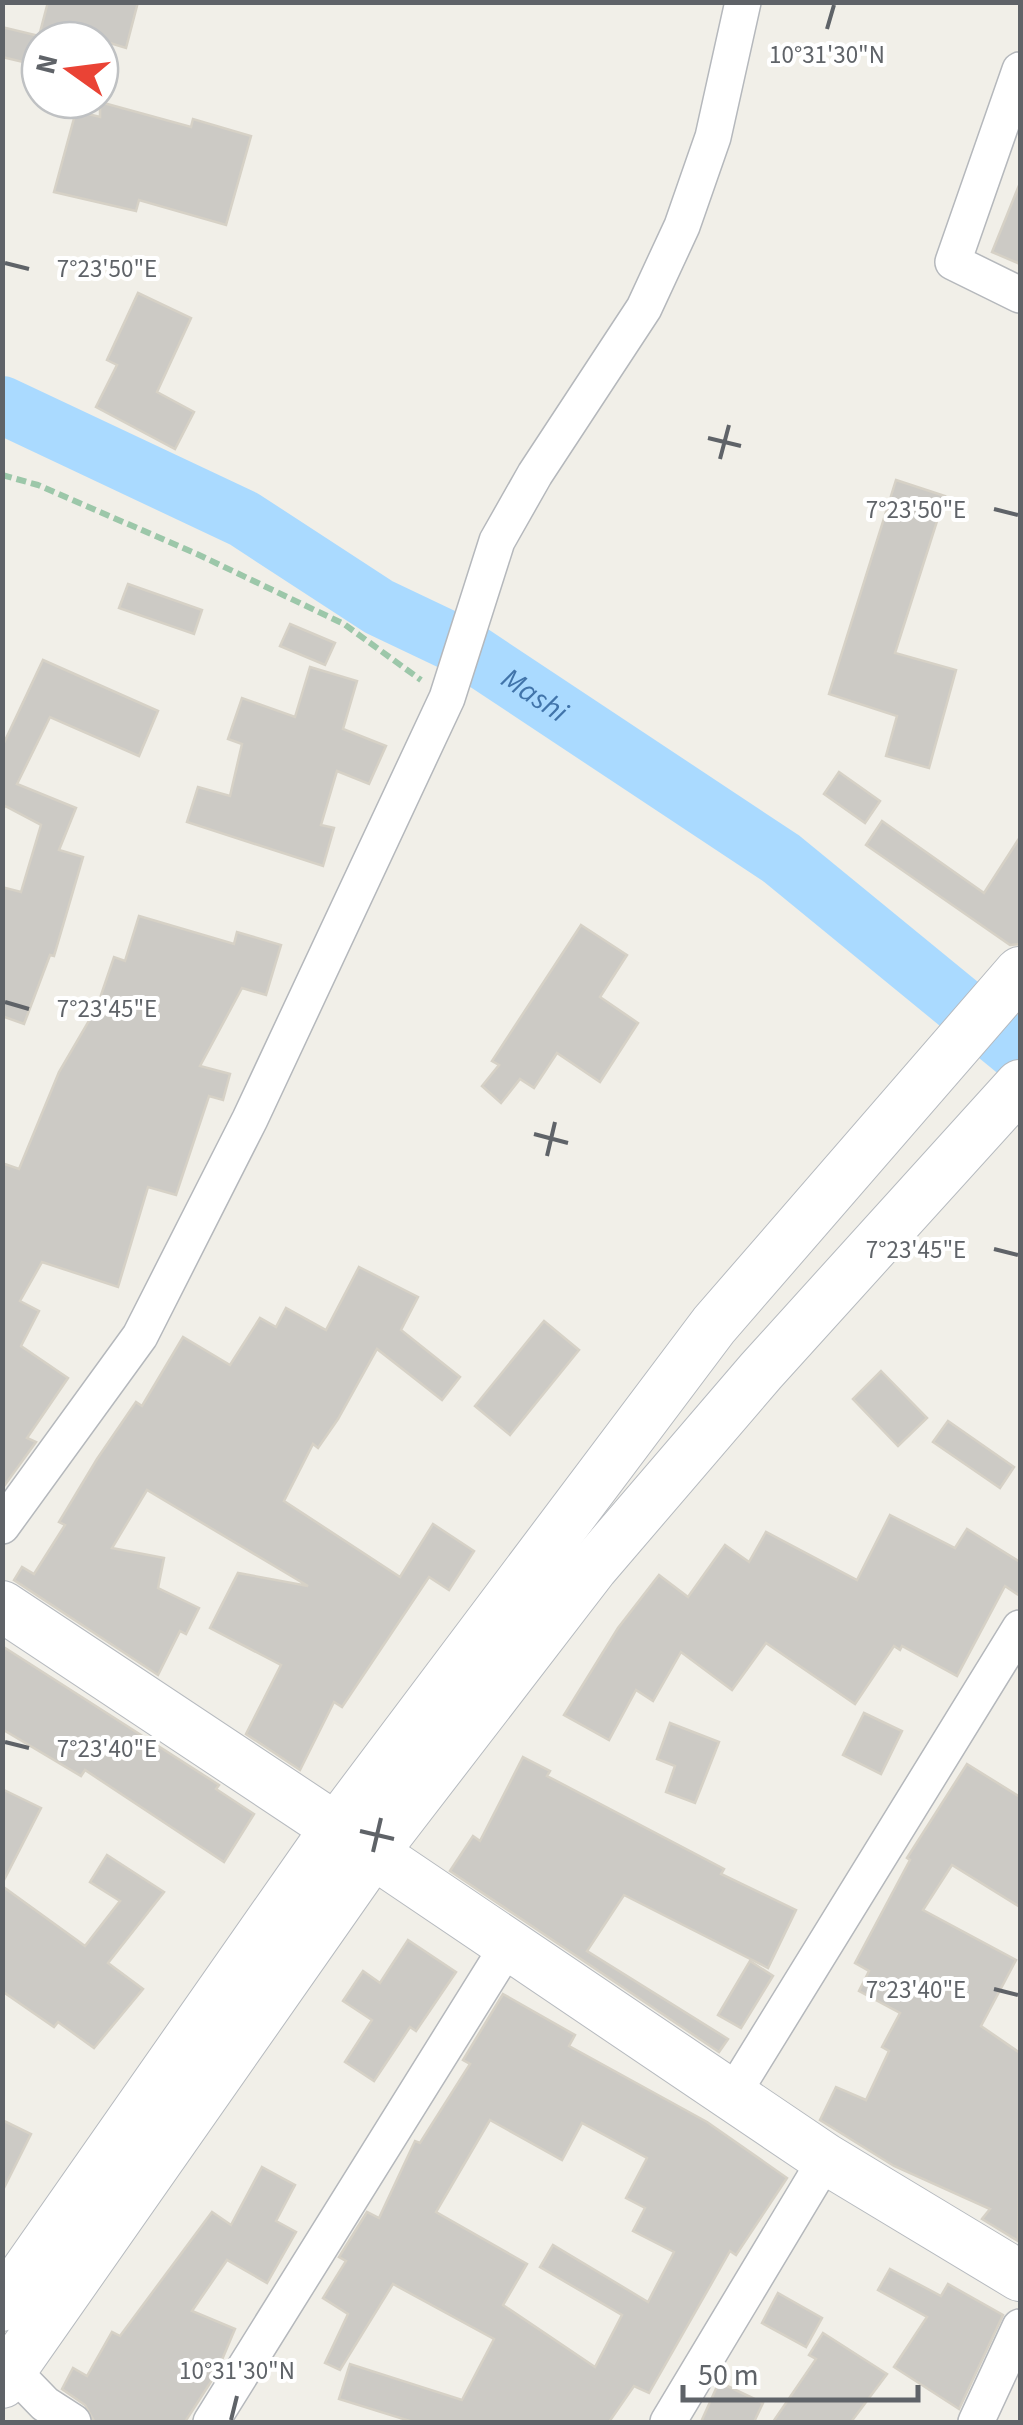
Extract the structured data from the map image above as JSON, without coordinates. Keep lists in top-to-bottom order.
{
  "water": ["Mashi"],
  "scale_bar": "50 m",
  "north": "left",
  "coordinates": [
    "10°31'30\"N",
    "7°23'50\"E",
    "7°23'45\"E",
    "7°23'40\"E"
  ]
}
